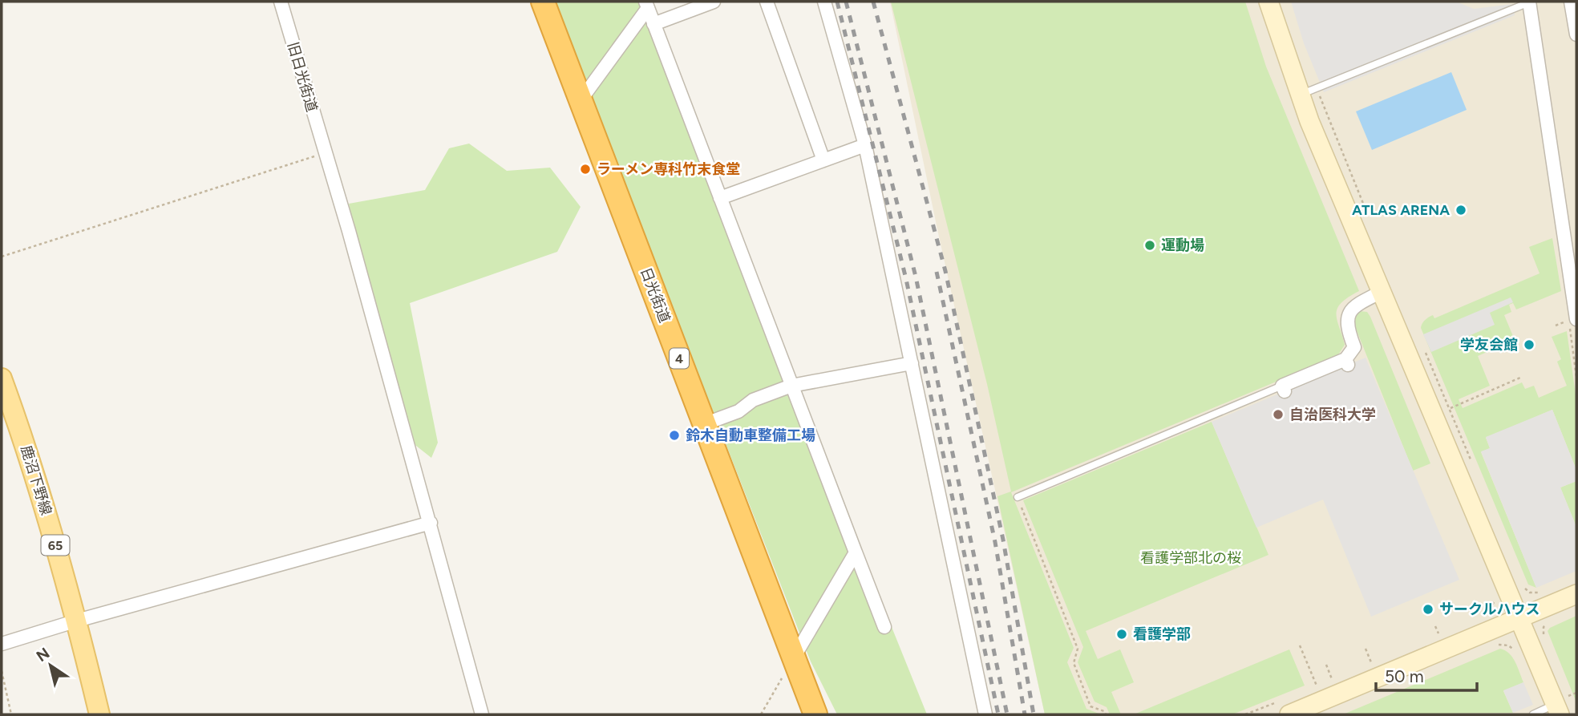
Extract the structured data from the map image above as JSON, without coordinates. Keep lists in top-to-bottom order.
{
  "streets": {
    "highway": ["日光街道", "4"],
    "main road": ["鹿沼下野線", "65"],
    "street": ["旧日光街道"]
  },
  "parks": ["看護学部北の桜"],
  "places": [
    "ラーメン専科竹末食堂",
    "ATLAS ARENA",
    "運動場",
    "学友会館",
    "自治医科大学",
    "鈴木自動車整備工場",
    "サークルハウス",
    "看護学部"
  ],
  "scale_bar": "50 m",
  "north": "top left"
}
